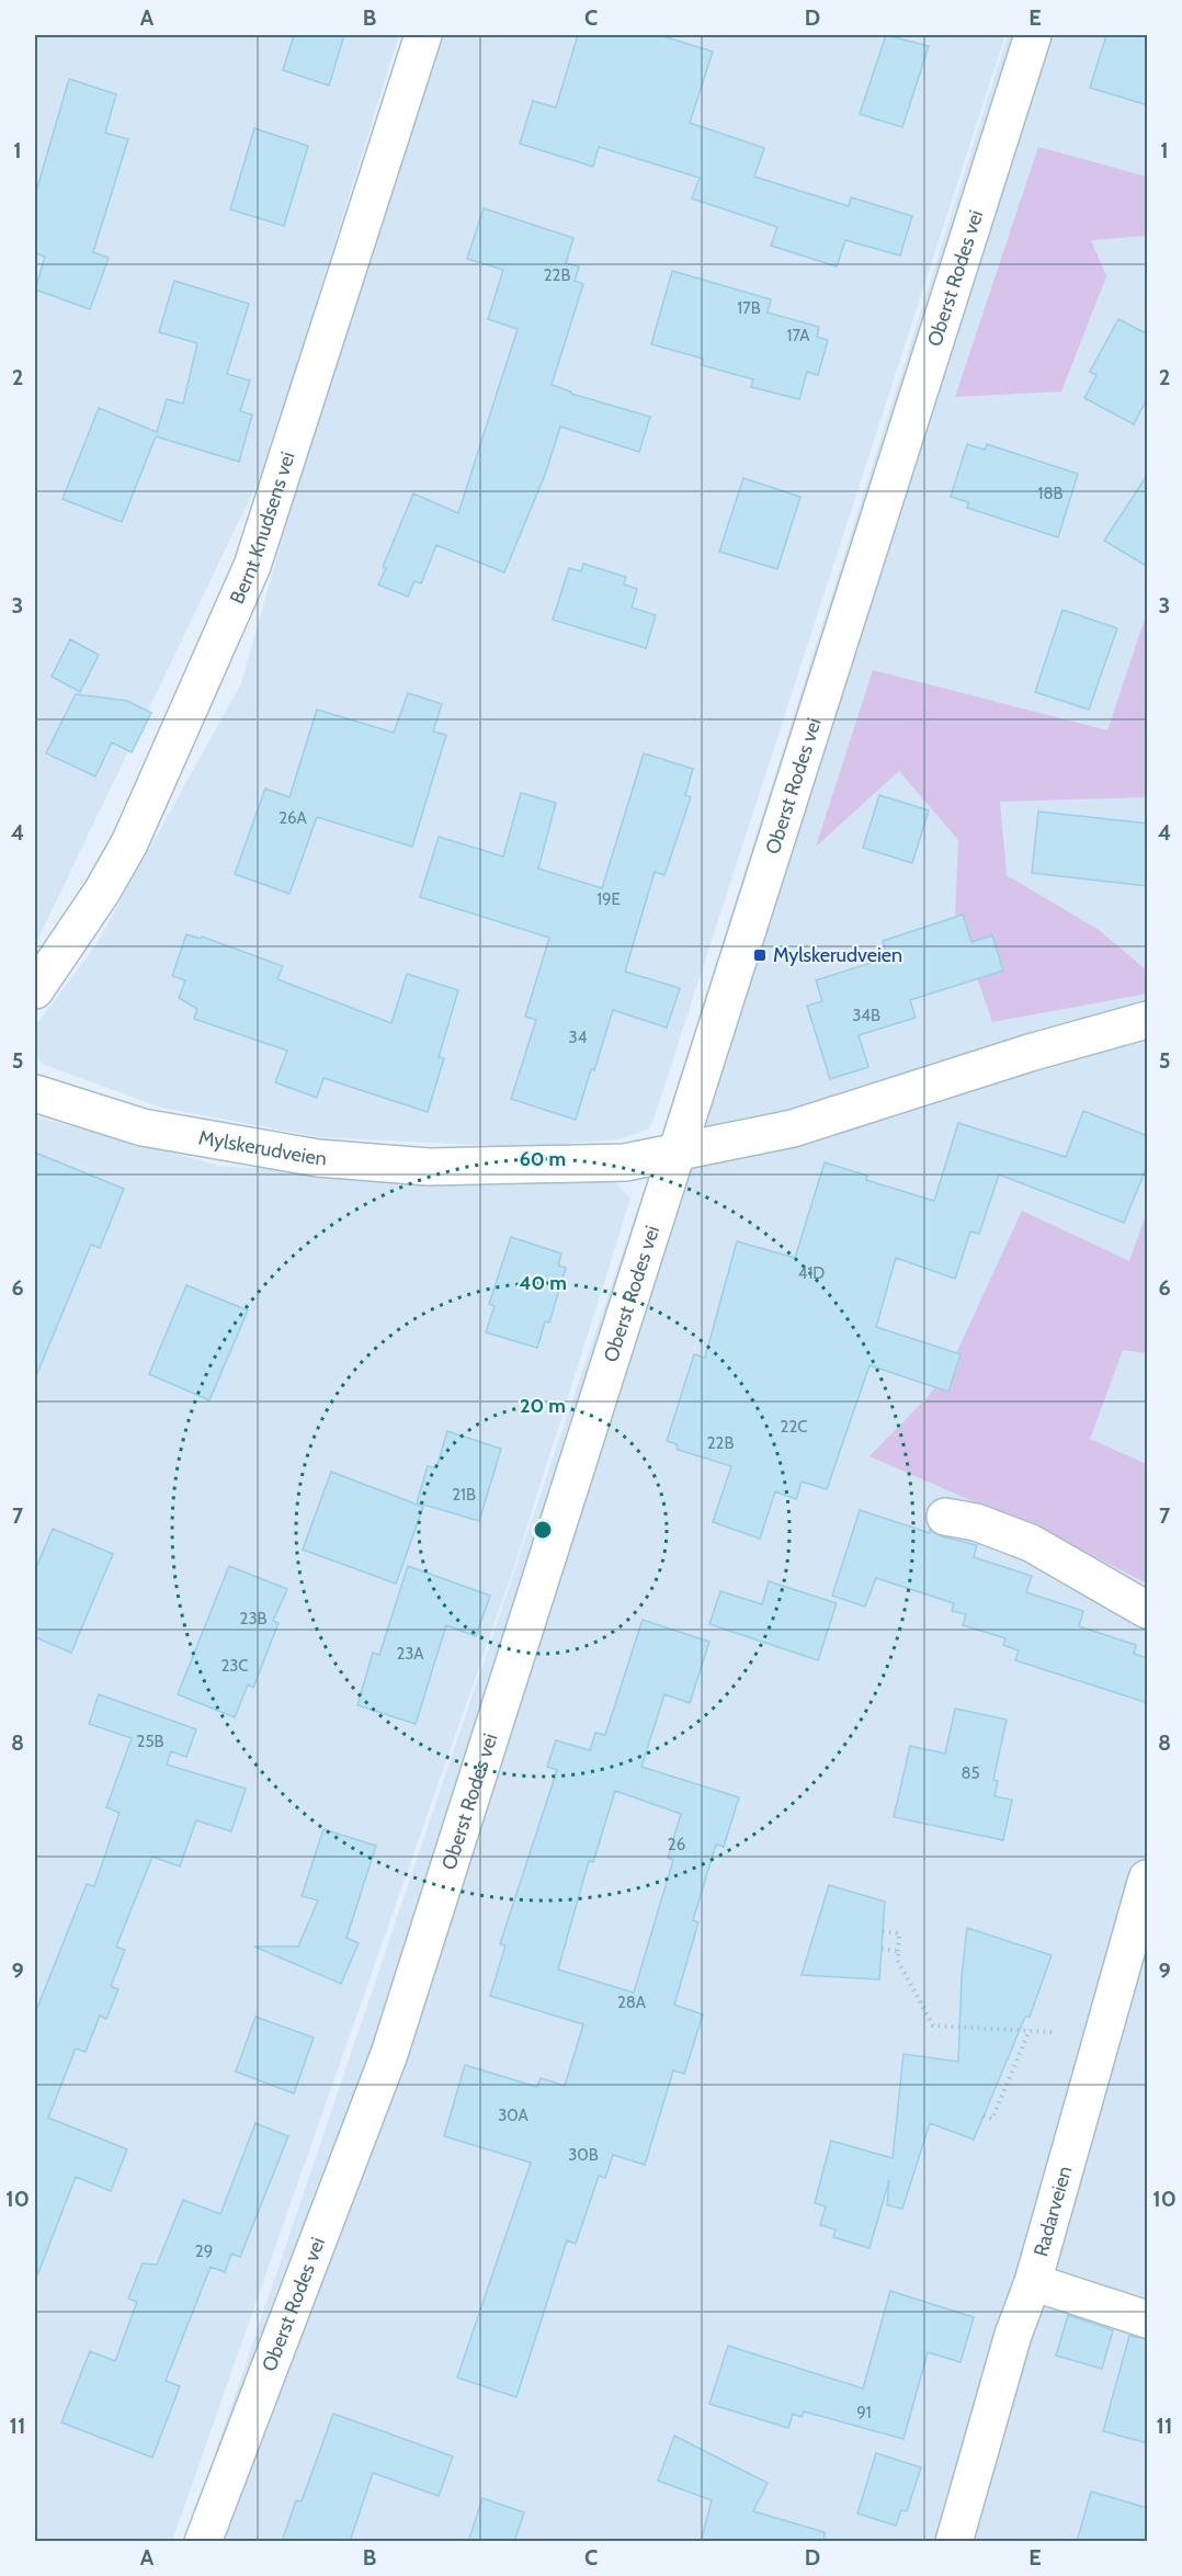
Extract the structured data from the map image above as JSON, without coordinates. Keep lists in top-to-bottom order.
{
  "streets": {
    "street": [
      "Oberst Rodes vei",
      "Bernt Knudsens vei",
      "Mylskerudveien",
      "Radarveien"
    ]
  },
  "crossings": [
    ["Oberst Rodes vei", "Mylskerudveien"]
  ],
  "places": {
    "transit": ["Mylskerudveien"]
  },
  "house_numbers": [
    "22B",
    "17B",
    "17A",
    "18B",
    "26A",
    "19E",
    "34B",
    "34",
    "41D",
    "22C",
    "22B",
    "21B",
    "23B",
    "23A",
    "23C",
    "25B",
    "85",
    "26",
    "28A",
    "30A",
    "30B",
    "29",
    "91"
  ],
  "grid": {
    "columns": [
      "A",
      "B",
      "C",
      "D",
      "E"
    ],
    "rows": [
      "1",
      "2",
      "3",
      "4",
      "5",
      "6",
      "7",
      "8",
      "9",
      "10",
      "11"
    ]
  },
  "rings": ["60 m", "40 m", "20 m"]
}
